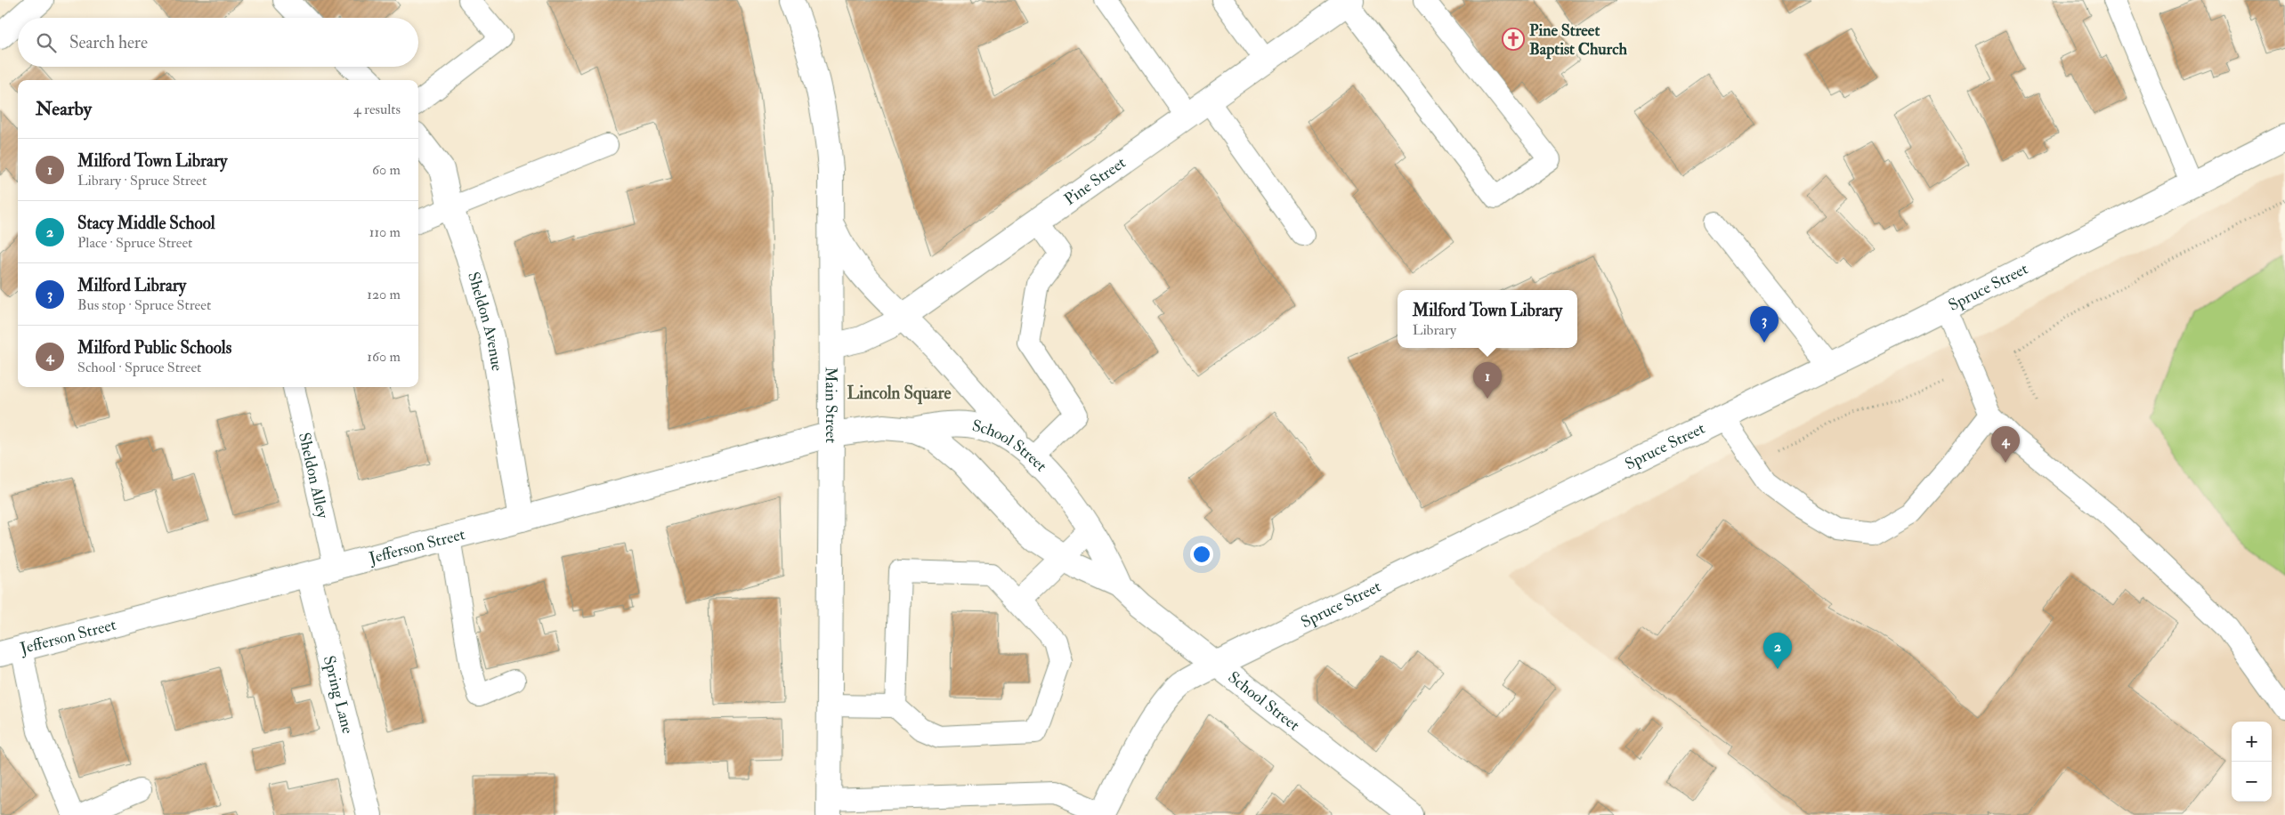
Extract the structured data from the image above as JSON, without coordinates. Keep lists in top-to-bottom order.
{
  "streets": {
    "street": [
      "Pine Street",
      "Spruce Street",
      "Sheldon Avenue",
      "Main Street",
      "School Street",
      "Jefferson Street",
      "Spring Lane"
    ],
    "lane": ["Sheldon Alley"]
  },
  "crossings": [
    ["Pine Street", "Main Street"],
    ["Spruce Street", "School Street"],
    ["Sheldon Avenue", "Jefferson Street"],
    ["Main Street", "School Street"],
    ["Main Street", "Jefferson Street"],
    ["School Street", "Jefferson Street"],
    ["Sheldon Alley", "Jefferson Street"],
    ["Jefferson Street", "Spring Lane"]
  ],
  "districts": ["Lincoln Square"],
  "places": {
    "church": ["Pine Street Baptist Church"]
  },
  "page": {
    "search": "Search here",
    "heading": ["Nearby", "4 results"],
    "list": [
      {
        "mark": "1",
        "name": "Milford Town Library",
        "note": "Library · Spruce Street",
        "value": "60 m"
      },
      {
        "mark": "2",
        "name": "Stacy Middle School",
        "note": "Place · Spruce Street",
        "value": "110 m"
      },
      {
        "mark": "3",
        "name": "Milford Library",
        "note": "Bus stop · Spruce Street",
        "value": "120 m"
      },
      {
        "mark": "4",
        "name": "Milford Public Schools",
        "note": "School · Spruce Street",
        "value": "160 m"
      }
    ],
    "popup": ["Milford Town Library", "Library"],
    "pins": [
      "3",
      "1",
      "4",
      "2"
    ],
    "map_buttons": ["+", "−"]
  }
}
